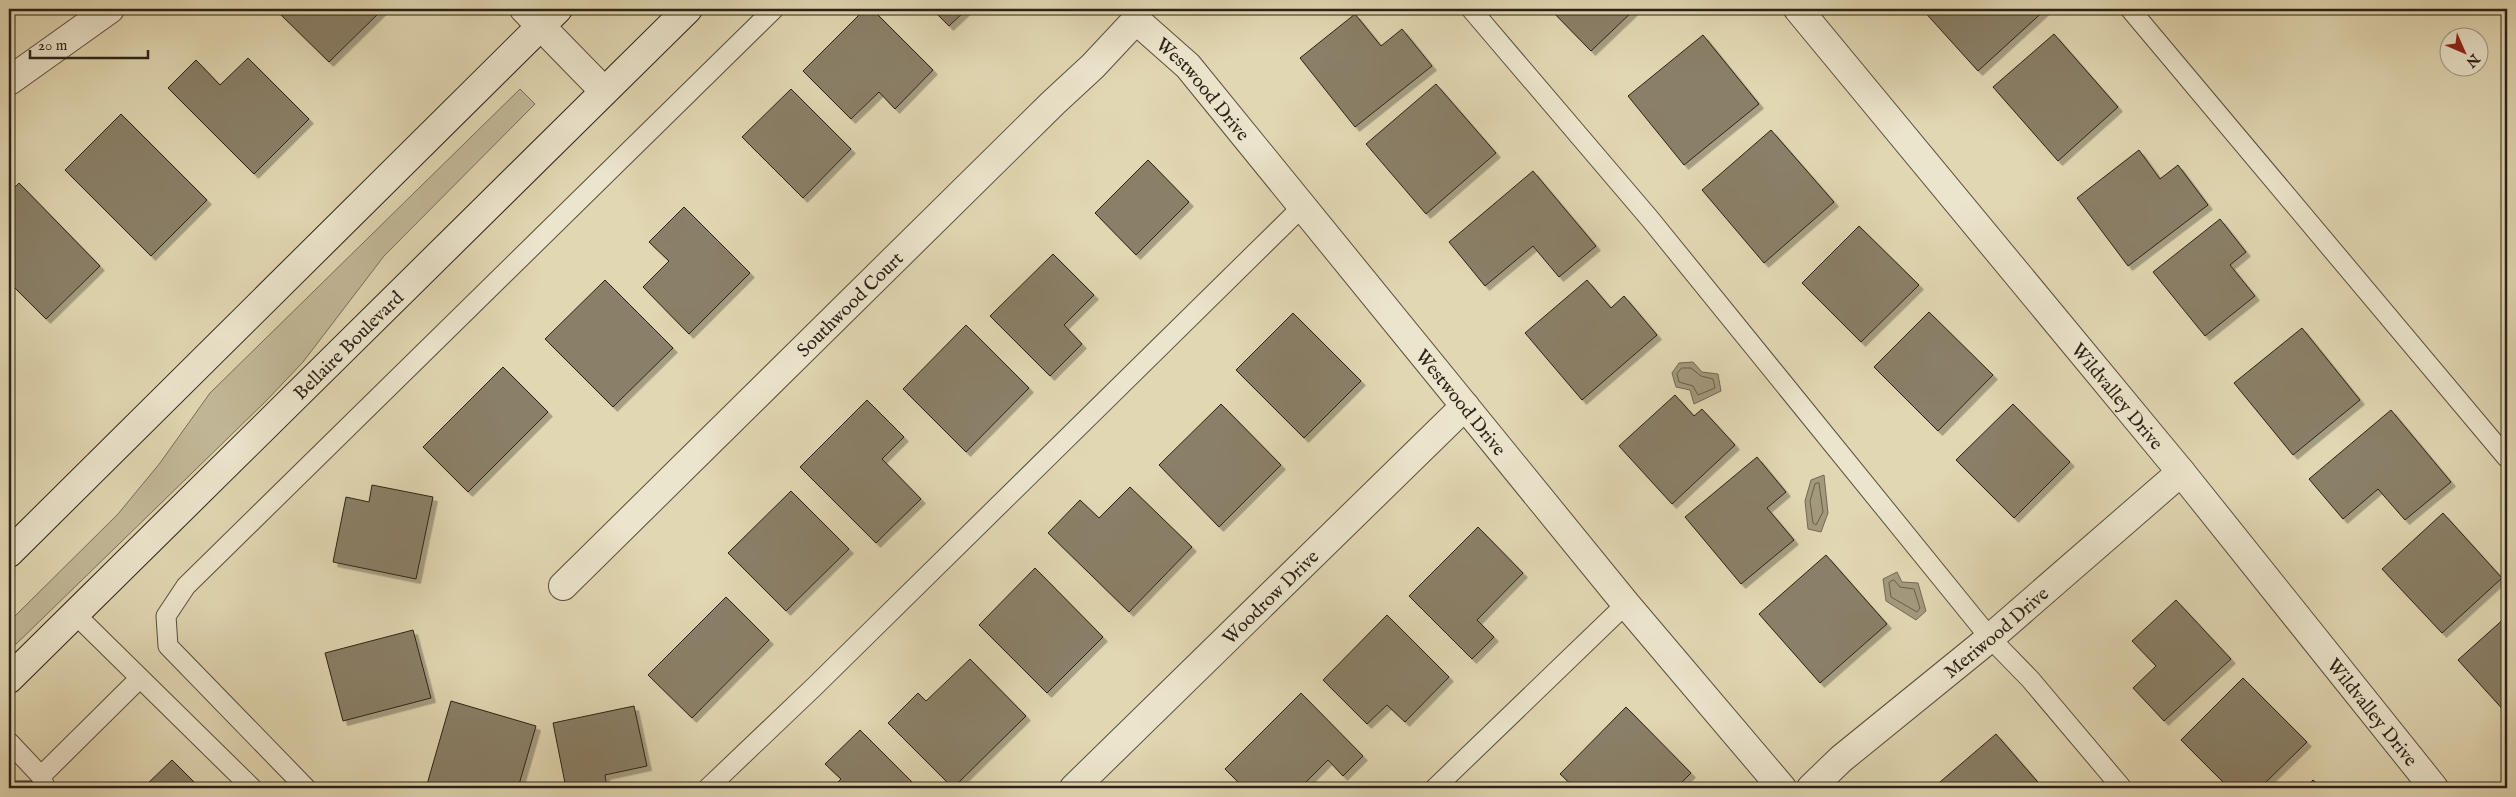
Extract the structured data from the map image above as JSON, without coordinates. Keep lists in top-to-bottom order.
{
  "streets": {
    "street": [
      "Westwood Drive",
      "Southwood Court",
      "Bellaire Boulevard",
      "Wildvalley Drive",
      "Woodrow Drive",
      "Meriwood Drive"
    ]
  },
  "crossings": [
    ["Westwood Drive", "Southwood Court"],
    ["Westwood Drive", "Woodrow Drive"],
    ["Wildvalley Drive", "Meriwood Drive"]
  ],
  "scale_bar": "20 m",
  "north": "bottom right"
}
